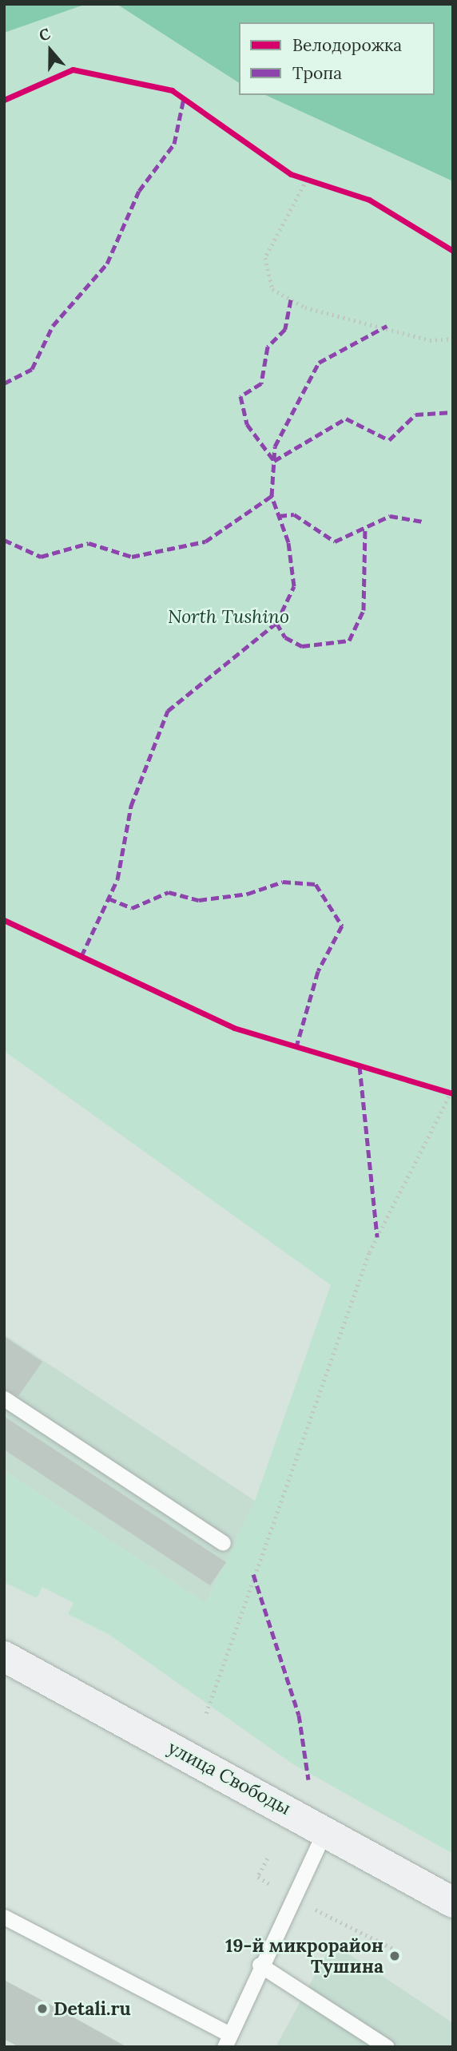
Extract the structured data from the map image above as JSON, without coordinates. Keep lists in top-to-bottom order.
{
  "streets": {
    "main road": ["улица Свободы"]
  },
  "parks": ["North Tushino"],
  "places": ["19-й микрорайон Тушина", "Detali.ru"],
  "legend": ["Велодорожка", "Тропа"],
  "north": "top"
}
